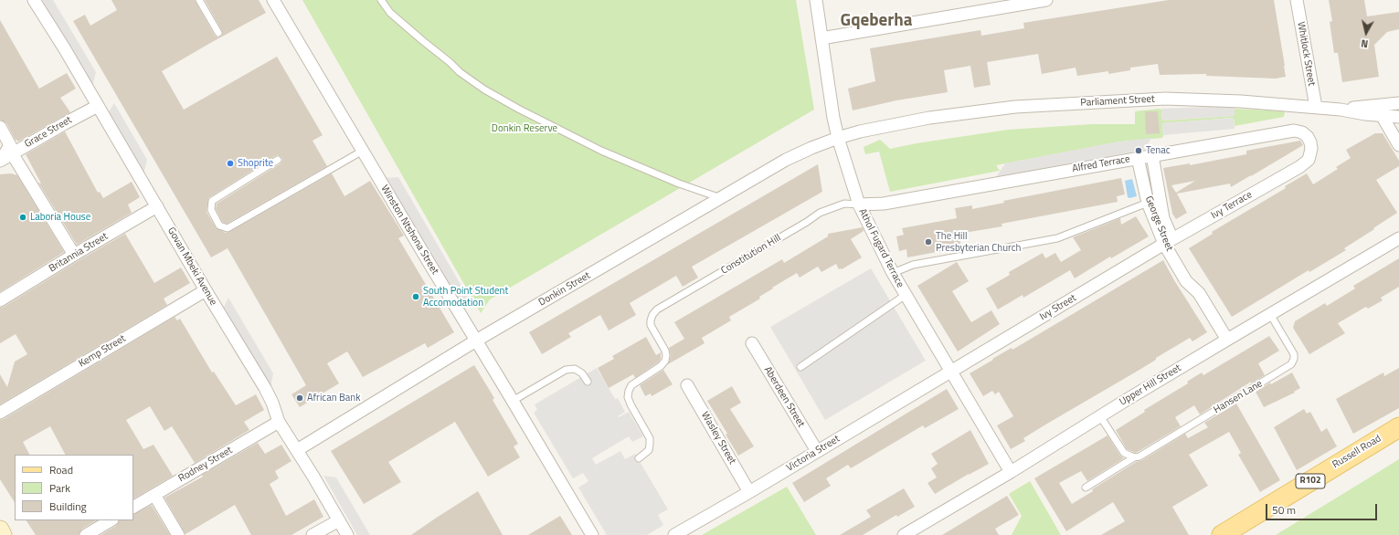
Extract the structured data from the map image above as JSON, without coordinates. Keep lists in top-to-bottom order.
{
  "streets": {
    "main road": ["Russell Road", "R102"],
    "street": [
      "Whitlock Street",
      "Parliament Street",
      "Grace Street",
      "Alfred Terrace",
      "Ivy Terrace",
      "George Street",
      "Winston Ntshona Street",
      "Athol Fugard Terrace",
      "Britannia Street",
      "Govan Mbeki Avenue",
      "Donkin Street",
      "Ivy Street",
      "Kemp Street",
      "Upper Hill Street",
      "Aberdeen Street",
      "Wasley Street",
      "Victoria Street",
      "Rodney Street"
    ],
    "lane": ["Constitution Hill", "Hansen Lane"]
  },
  "crossings": [
    ["Whitlock Street", "Parliament Street"],
    ["Parliament Street", "Athol Fugard Terrace"],
    ["Parliament Street", "Donkin Street"],
    ["Grace Street", "Govan Mbeki Avenue"],
    ["Alfred Terrace", "Ivy Terrace"],
    ["Alfred Terrace", "George Street"],
    ["Alfred Terrace", "Athol Fugard Terrace"],
    ["Alfred Terrace", "Constitution Hill"],
    ["Ivy Terrace", "George Street"],
    ["Ivy Terrace", "Ivy Street"],
    ["George Street", "Ivy Street"],
    ["George Street", "Upper Hill Street"],
    ["Winston Ntshona Street", "Donkin Street"],
    ["Athol Fugard Terrace", "Constitution Hill"],
    ["Athol Fugard Terrace", "Donkin Street"],
    ["Athol Fugard Terrace", "Ivy Street"],
    ["Athol Fugard Terrace", "Upper Hill Street"],
    ["Athol Fugard Terrace", "Victoria Street"],
    ["Britannia Street", "Govan Mbeki Avenue"],
    ["Govan Mbeki Avenue", "Donkin Street"],
    ["Govan Mbeki Avenue", "Kemp Street"],
    ["Govan Mbeki Avenue", "Rodney Street"],
    ["Ivy Street", "Victoria Street"],
    ["Upper Hill Street", "Hansen Lane"],
    ["Aberdeen Street", "Victoria Street"],
    ["Wasley Street", "Victoria Street"]
  ],
  "districts": ["Gqeberha"],
  "parks": ["Donkin Reserve"],
  "places": [
    "Tenac",
    "Shoprite",
    "Laboria House",
    "The Hill Presbyterian Church",
    "South Point Student Accomodation",
    "African Bank"
  ],
  "legend": ["Road", "Park", "Building"],
  "scale_bar": "50 m",
  "north": "bottom"
}
